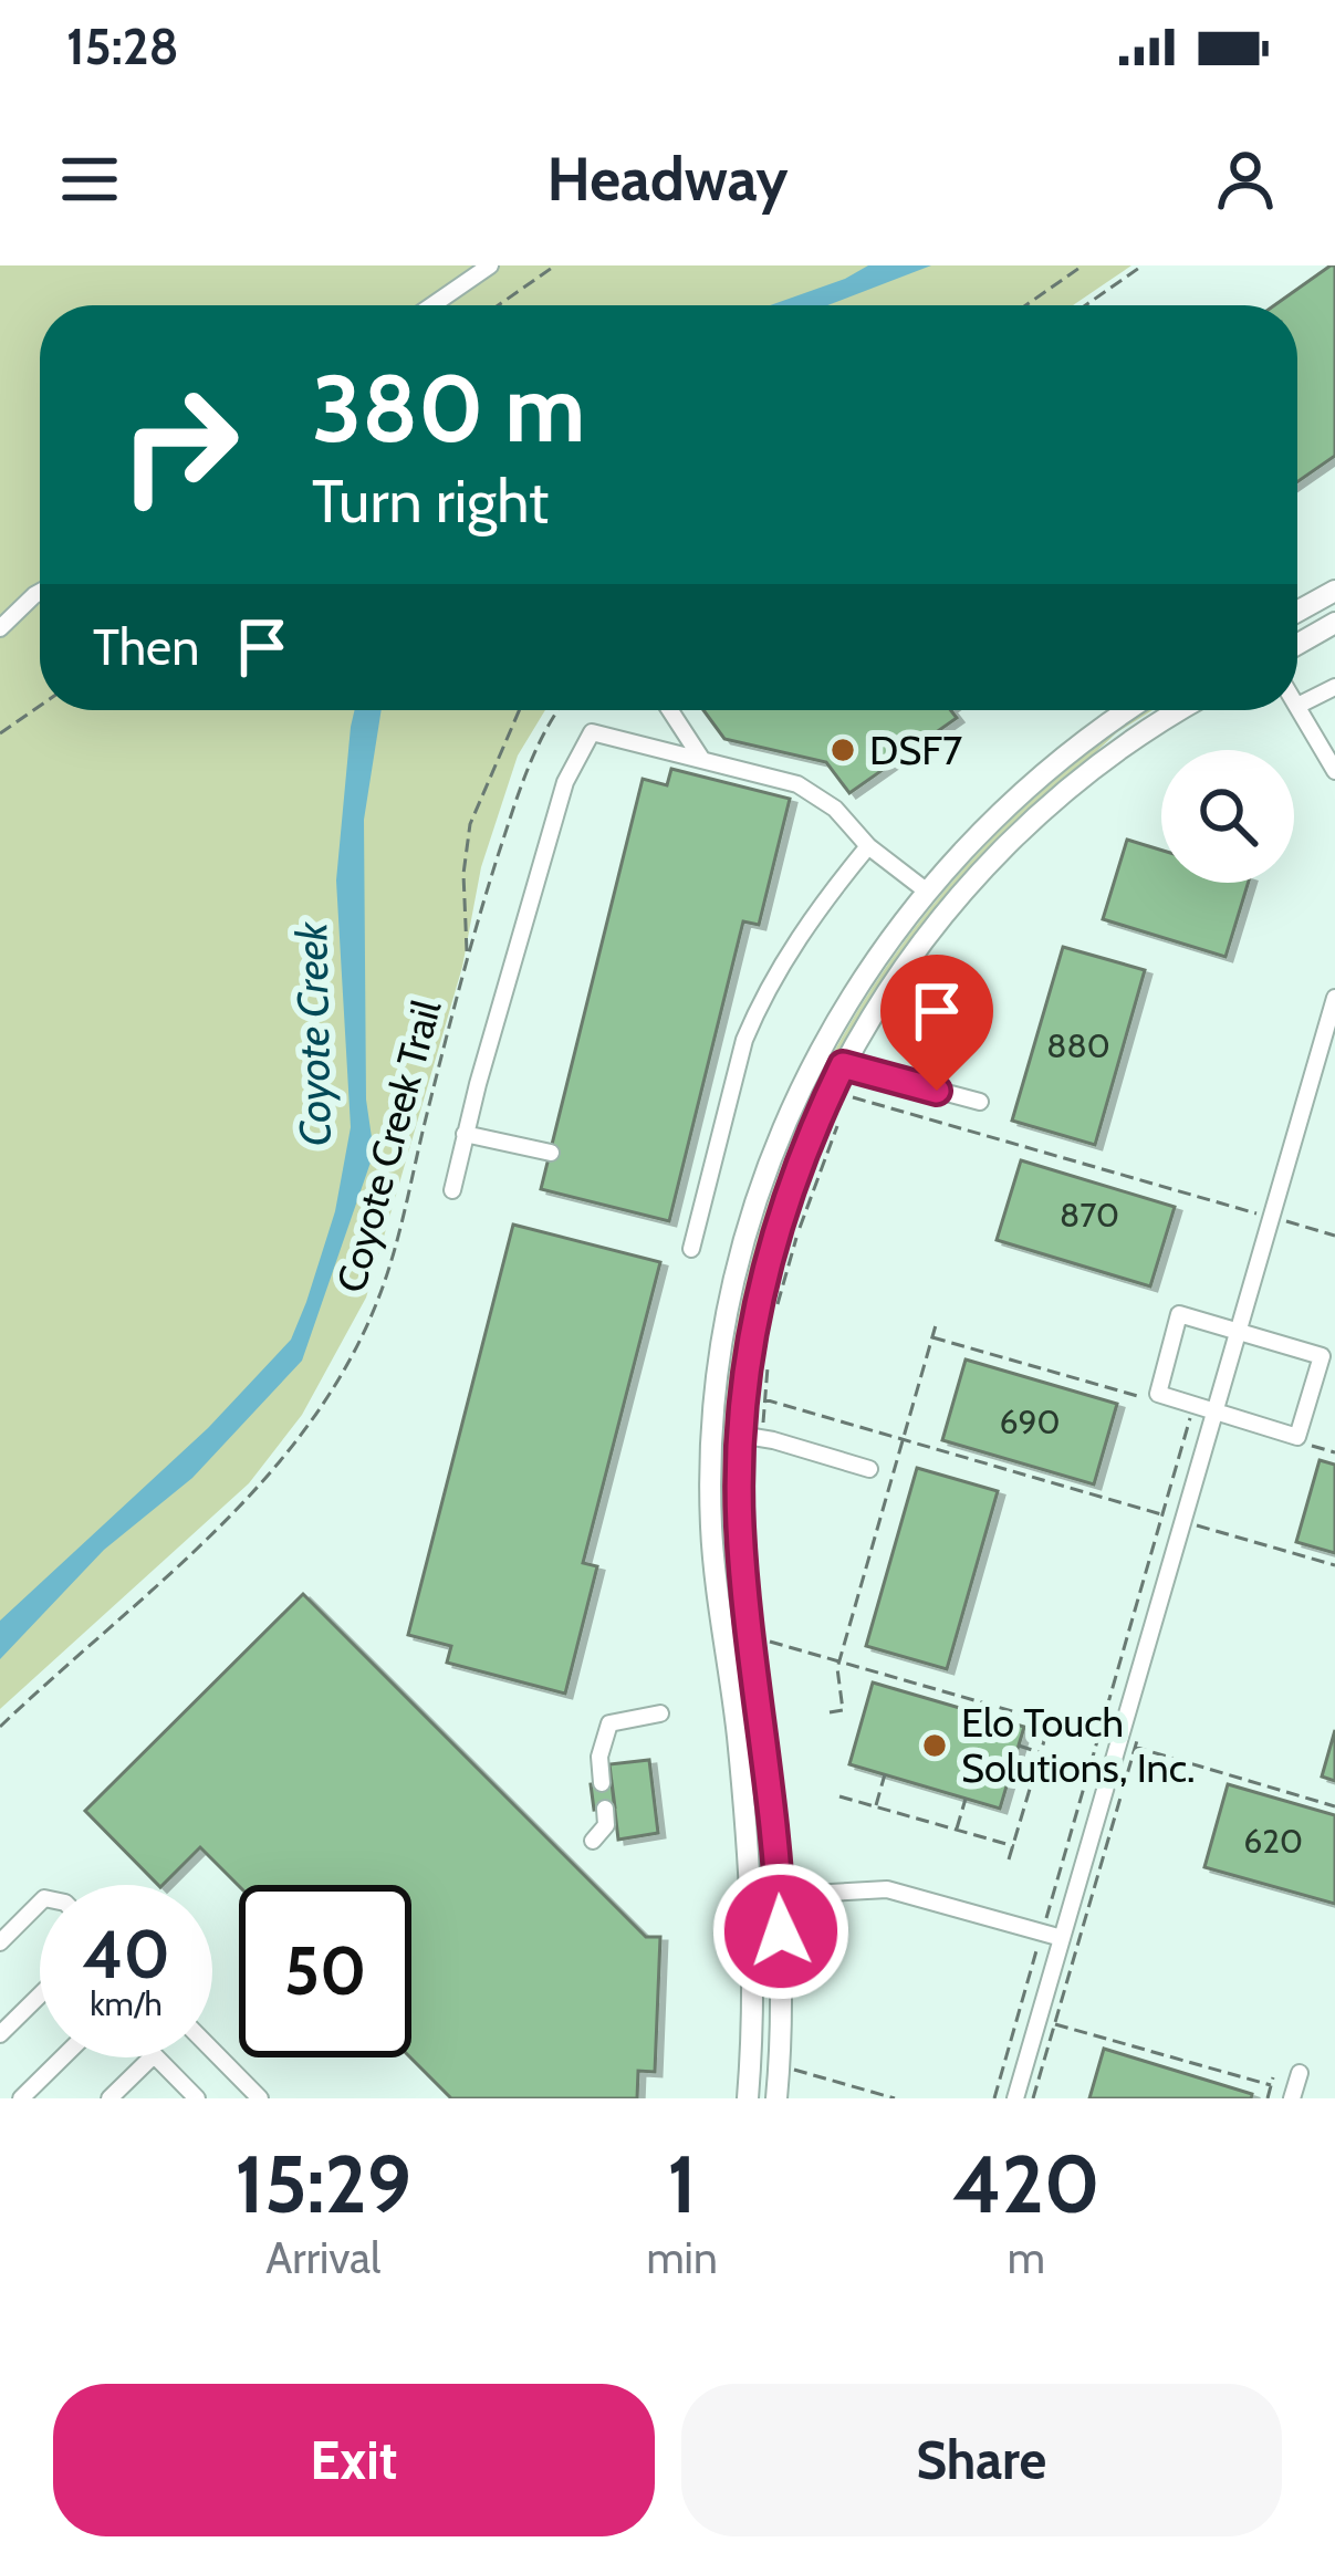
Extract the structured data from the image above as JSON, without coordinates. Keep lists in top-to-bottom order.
{
  "streets": {
    "path": ["Coyote Creek Trail"]
  },
  "water": ["Coyote Creek"],
  "places": ["DSF7", "Elo Touch Solutions, Inc."],
  "house_numbers": [
    "880",
    "870",
    "690",
    "620"
  ],
  "page": {
    "status": "15:28",
    "header": "Headway",
    "turn": ["380 m", "Turn right"],
    "then": "Then",
    "speed": "40 km/h",
    "limit": "50",
    "eta": [
      "15:29",
      "Arrival",
      "1",
      "min",
      "420",
      "m"
    ],
    "buttons": ["Exit", "Share"]
  }
}
